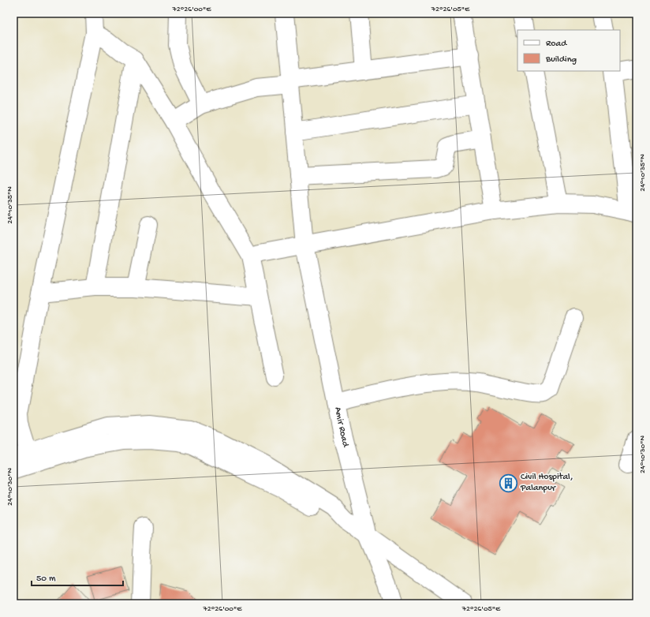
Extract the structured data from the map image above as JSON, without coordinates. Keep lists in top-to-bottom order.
{
  "streets": {
    "street": ["Amir Road"]
  },
  "places": {
    "building": ["Civil Hospital, Palanpur"]
  },
  "legend": ["Road", "Building"],
  "scale_bar": "50 m",
  "coordinates": [
    "72°26'00\"E",
    "72°26'05\"E",
    "24°10'35\"N",
    "24°10'30\"N"
  ]
}
